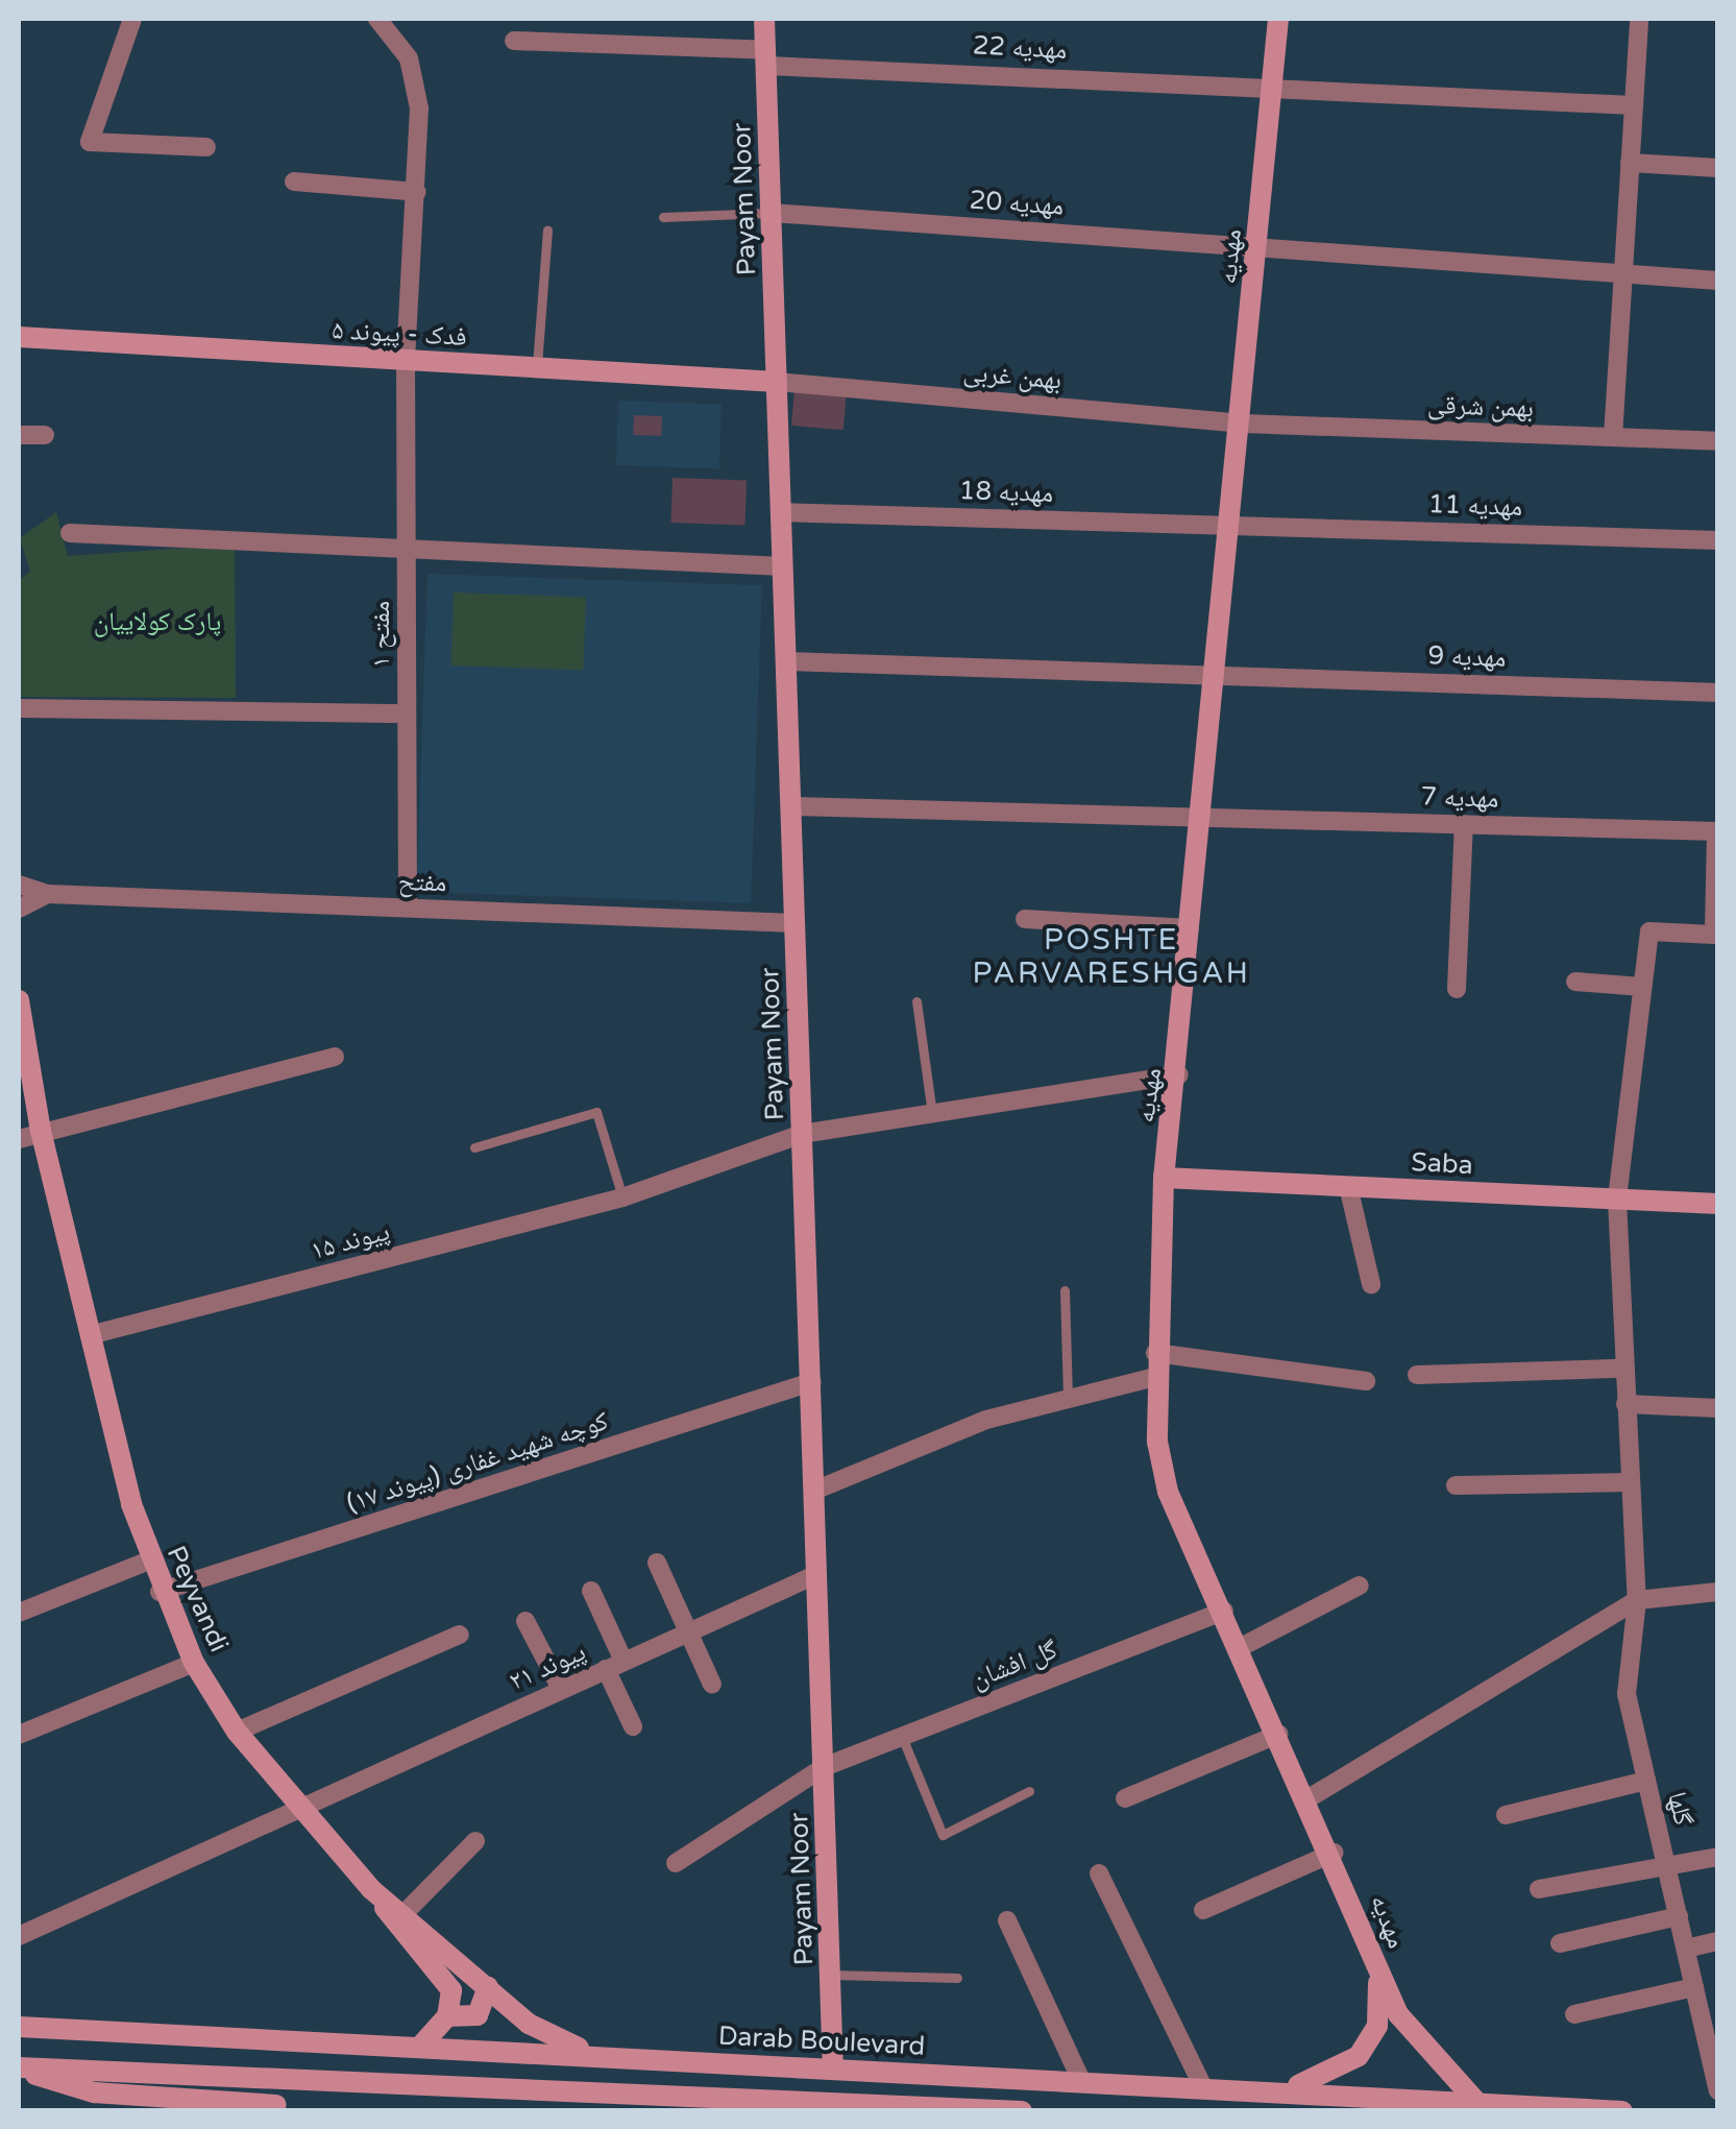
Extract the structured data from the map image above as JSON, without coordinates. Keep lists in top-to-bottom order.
{
  "streets": {
    "street": [
      "مهدیه 22",
      "Payam Noor",
      "مهدیه 20",
      "مهدیه",
      "فدک - پیوند ۵",
      "بهمن غربی",
      "بهمن شرقی",
      "مهدیه 18",
      "مهدیه 11",
      "مفتح ۱",
      "مهدیه 9",
      "مهدیه 7",
      "مفتح",
      "Saba",
      "پیوند ۱۵",
      "کوچه شهید غفاری (پیوند ۱۷)",
      "Peyvandi",
      "گل افشان",
      "پیوند ۲۱",
      "گلها",
      "Darab Boulevard"
    ]
  },
  "crossings": [
    ["مهدیه 22", "Payam Noor"],
    ["مهدیه 22", "مهدیه"],
    ["Payam Noor", "مهدیه 20"],
    ["Payam Noor", "فدک - پیوند ۵"],
    ["Payam Noor", "بهمن غربی"],
    ["Payam Noor", "مهدیه 18"],
    ["Payam Noor", "مهدیه 9"],
    ["Payam Noor", "مهدیه 7"],
    ["Payam Noor", "مفتح"],
    ["Payam Noor", "پیوند ۱۵"],
    ["Payam Noor", "کوچه شهید غفاری (پیوند ۱۷)"],
    ["Payam Noor", "گل افشان"],
    ["Payam Noor", "پیوند ۲۱"],
    ["Payam Noor", "Darab Boulevard"],
    ["مهدیه 20", "مهدیه"],
    ["مهدیه", "بهمن غربی"],
    ["مهدیه", "بهمن شرقی"],
    ["مهدیه", "مهدیه 18"],
    ["مهدیه", "مهدیه 11"],
    ["مهدیه", "مهدیه 9"],
    ["مهدیه", "مهدیه 7"],
    ["مهدیه", "Saba"],
    ["مهدیه", "پیوند ۱۵"],
    ["مهدیه", "گل افشان"],
    ["مهدیه", "Darab Boulevard"],
    ["فدک - پیوند ۵", "بهمن غربی"],
    ["فدک - پیوند ۵", "مفتح ۱"],
    ["بهمن غربی", "بهمن شرقی"],
    ["مهدیه 18", "مهدیه 11"],
    ["مفتح ۱", "مفتح"],
    ["مهدیه 7", "گلها"],
    ["Saba", "گلها"],
    ["پیوند ۱۵", "Peyvandi"],
    ["کوچه شهید غفاری (پیوند ۱۷)", "Peyvandi"],
    ["Peyvandi", "پیوند ۲۱"],
    ["Peyvandi", "Darab Boulevard"]
  ],
  "districts": ["POSHTE PARVARESHGAH"],
  "parks": ["پارک کولاییان"]
}
